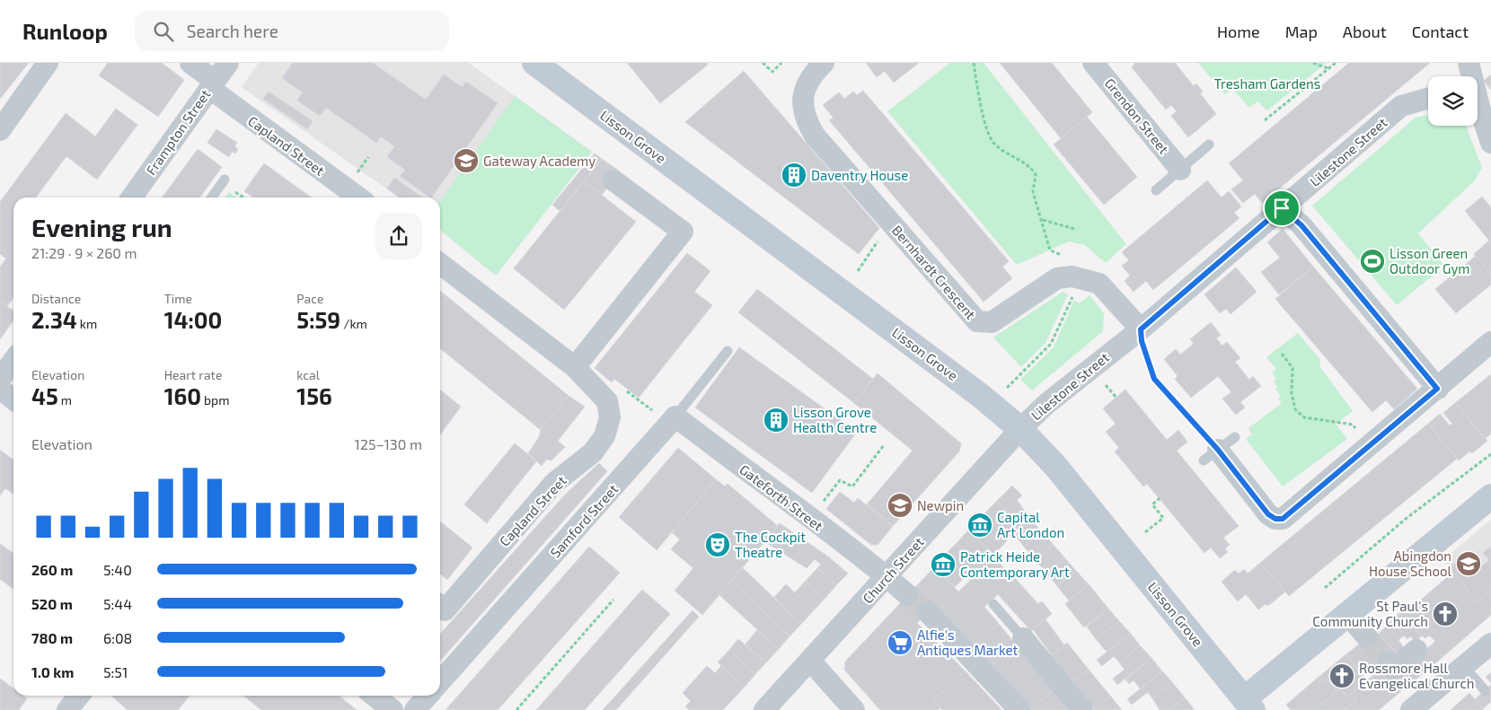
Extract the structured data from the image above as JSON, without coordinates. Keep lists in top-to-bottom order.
{
  "streets": {
    "main road": ["Lisson Grove"],
    "street": [
      "Grendon Street",
      "Frampton Street",
      "Capland Street",
      "Lilestone Street",
      "Bernhardt Crescent",
      "Gateforth Street",
      "Samford Street",
      "Church Street"
    ]
  },
  "crossings": [
    ["Frampton Street", "Capland Street"],
    ["Lisson Grove", "Lilestone Street"],
    ["Lisson Grove", "Church Street"],
    ["Lilestone Street", "Bernhardt Crescent"],
    ["Lilestone Street", "Church Street"],
    ["Gateforth Street", "Samford Street"],
    ["Gateforth Street", "Church Street"]
  ],
  "parks": ["Tresham Gardens"],
  "places": {
    "school or university": ["Gateway Academy", "Newpin", "Abingdon House School"],
    "building": ["Daventry House", "Lisson Grove Health Centre"],
    "sports": ["Lisson Green Outdoor Gym"],
    "museum": ["Capital Art London", "Patrick Heide Contemporary Art"],
    "theatre": ["The Cockpit Theatre"],
    "church": ["St Paul's Community Church", "Rossmore Hall Evangelical Church"],
    "supermarket": ["Alfie's Antiques Market"]
  },
  "page": {
    "header": "Runloop",
    "search": "Search here",
    "nav": [
      "Home",
      "Map",
      "About",
      "Contact"
    ],
    "heading": ["Evening run", "21:29 · 9 × 260 m"],
    "stats": [
      ["Distance", "2.34 km"],
      ["Time", "14:00"],
      ["Pace", "5:59 /km"],
      ["Elevation", "45 m"],
      ["Heart rate", "160 bpm"],
      ["kcal", "156"]
    ],
    "chart": ["Elevation", "125–130 m"],
    "list": [
      {
        "name": "260 m",
        "note": "5:40"
      },
      {
        "name": "520 m",
        "note": "5:44"
      },
      {
        "name": "780 m",
        "note": "6:08"
      },
      {
        "name": "1.0 km",
        "note": "5:51"
      }
    ]
  }
}
